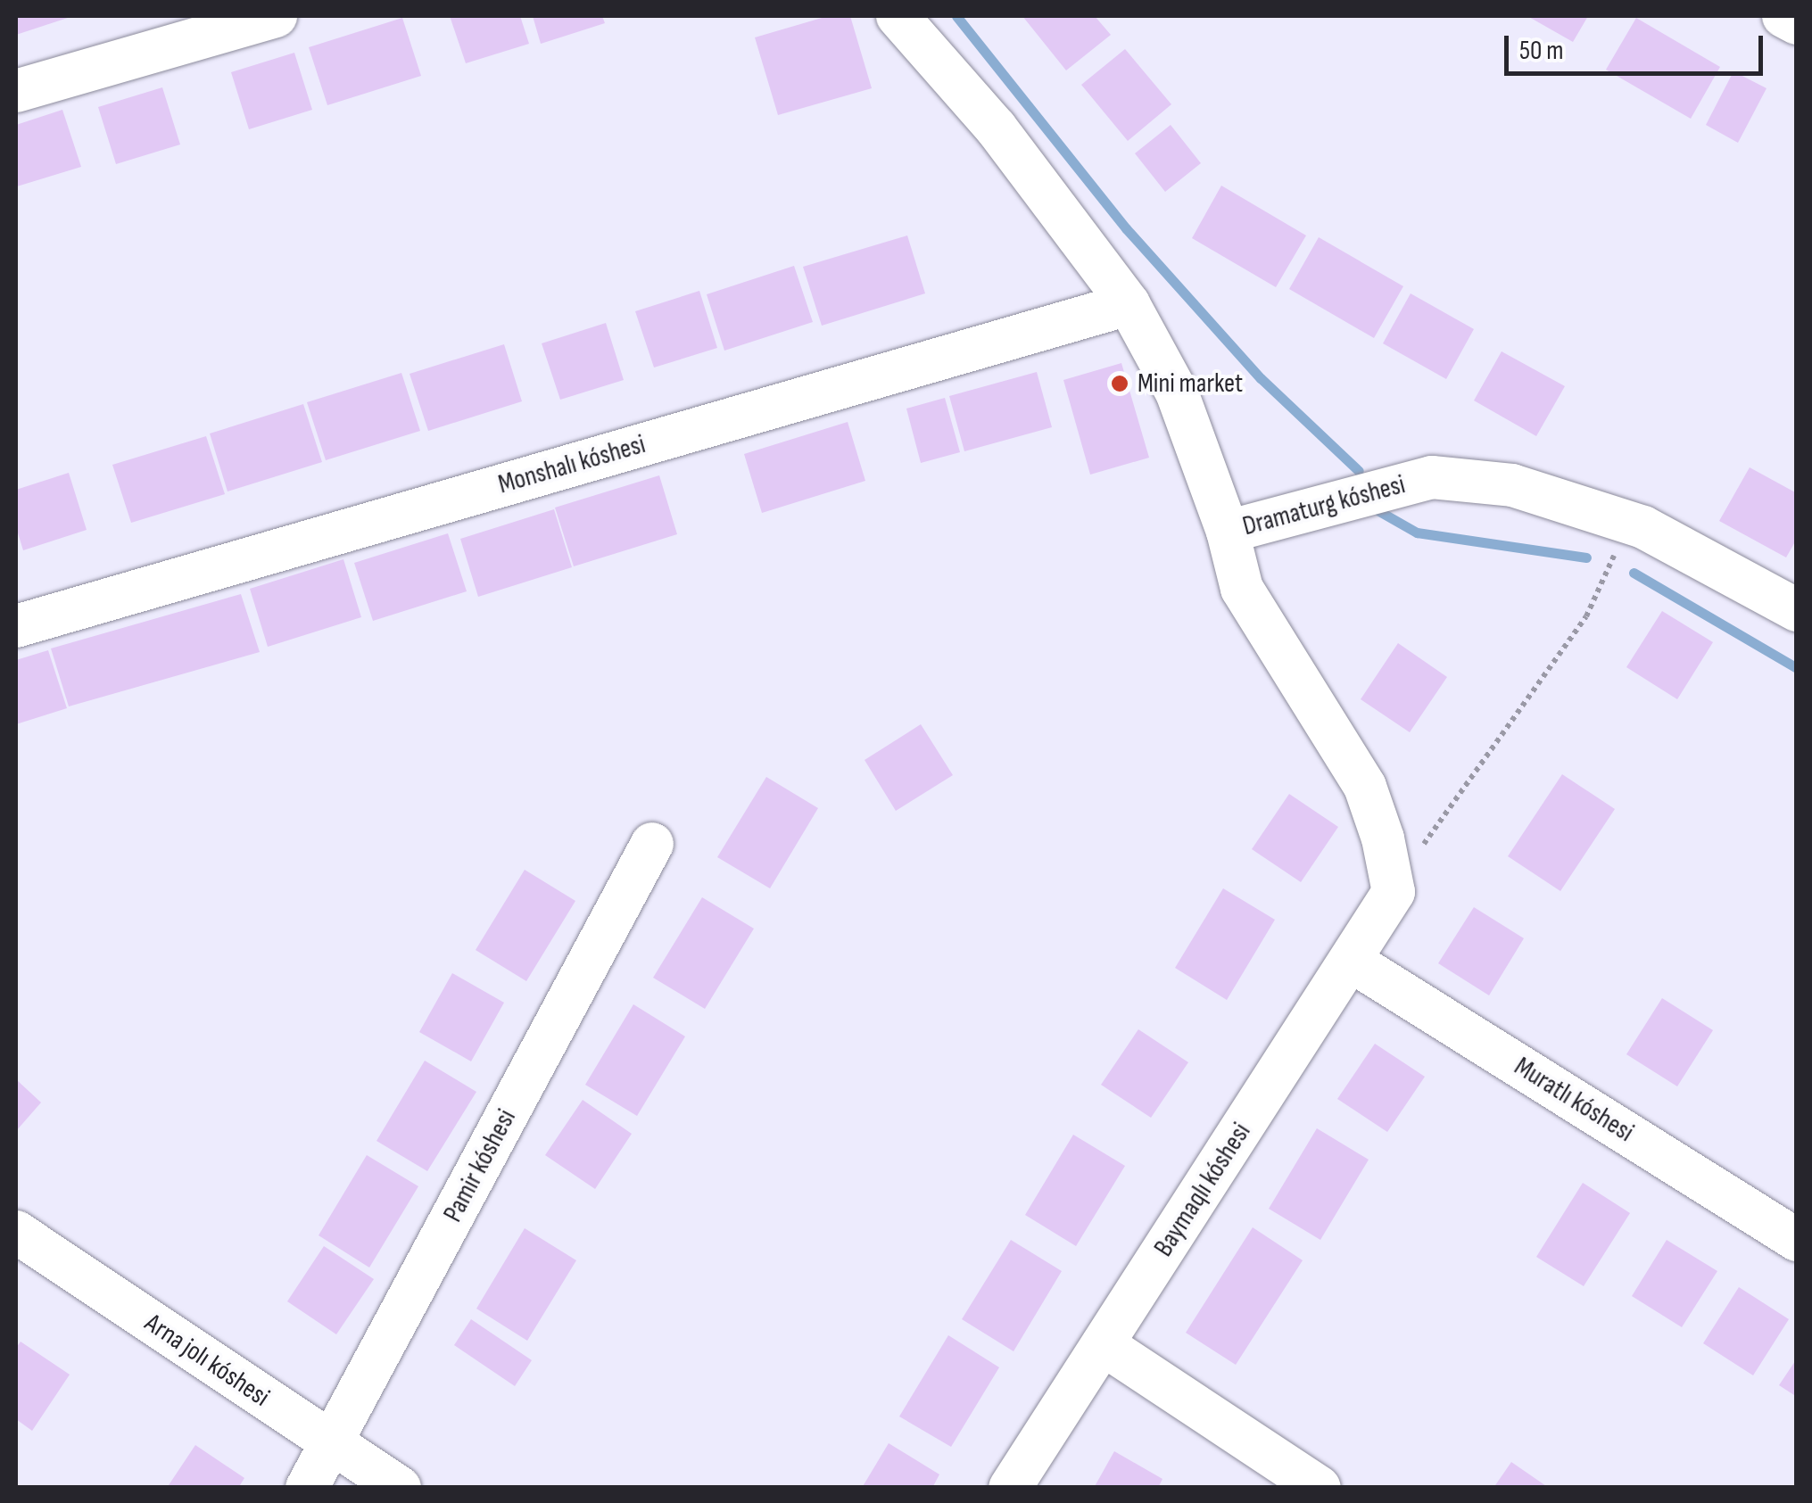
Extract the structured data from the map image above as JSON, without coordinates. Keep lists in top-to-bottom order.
{
  "streets": {
    "street": [
      "Monshalı kóshesi",
      "Dramaturg kóshesi",
      "Muratlı kóshesi",
      "Pamir kóshesi",
      "Baymaqlı kóshesi",
      "Arna jolı kóshesi"
    ]
  },
  "crossings": [
    ["Monshalı kóshesi", "Dramaturg kóshesi"],
    ["Muratlı kóshesi", "Baymaqlı kóshesi"],
    ["Pamir kóshesi", "Arna jolı kóshesi"]
  ],
  "places": ["Mini market"],
  "scale_bar": "50 m"
}
